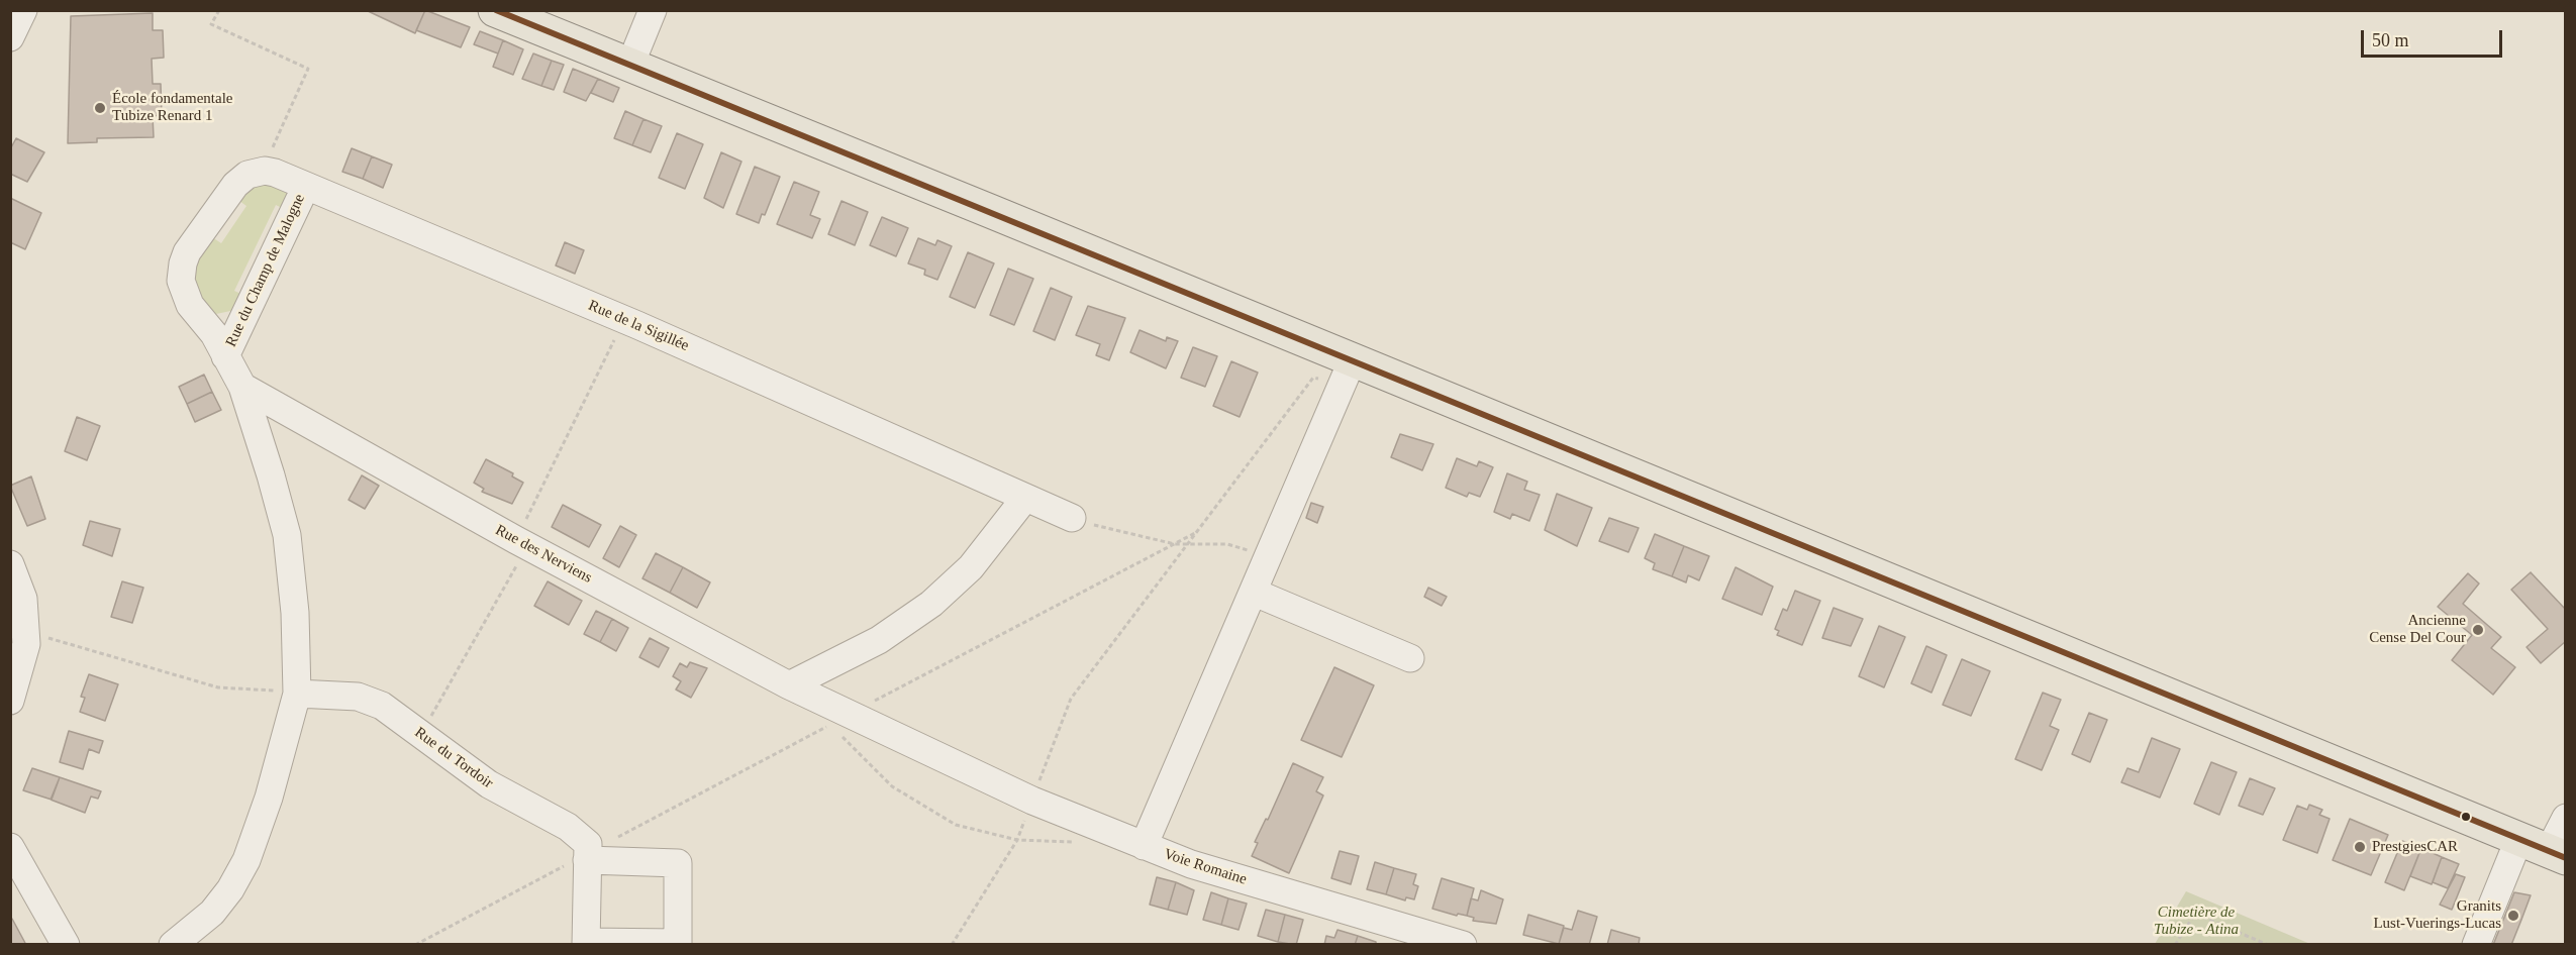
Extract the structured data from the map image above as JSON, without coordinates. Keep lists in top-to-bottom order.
{
  "streets": {
    "street": [
      "Rue du Champ de Malogne",
      "Rue de la Sigillée",
      "Rue des Nerviens",
      "Rue du Tordoir",
      "Voie Romaine"
    ]
  },
  "crossings": [
    ["Rue du Champ de Malogne", "Rue de la Sigillée"],
    ["Rue des Nerviens", "Voie Romaine"]
  ],
  "parks": ["Cimetière de Tubize - Atina"],
  "places": [
    "École fondamentale Tubize Renard 1",
    "Ancienne Cense Del Cour",
    "PrestgiesCAR",
    "Granits Lust-Vuerings-Lucas"
  ],
  "scale_bar": "50 m"
}
